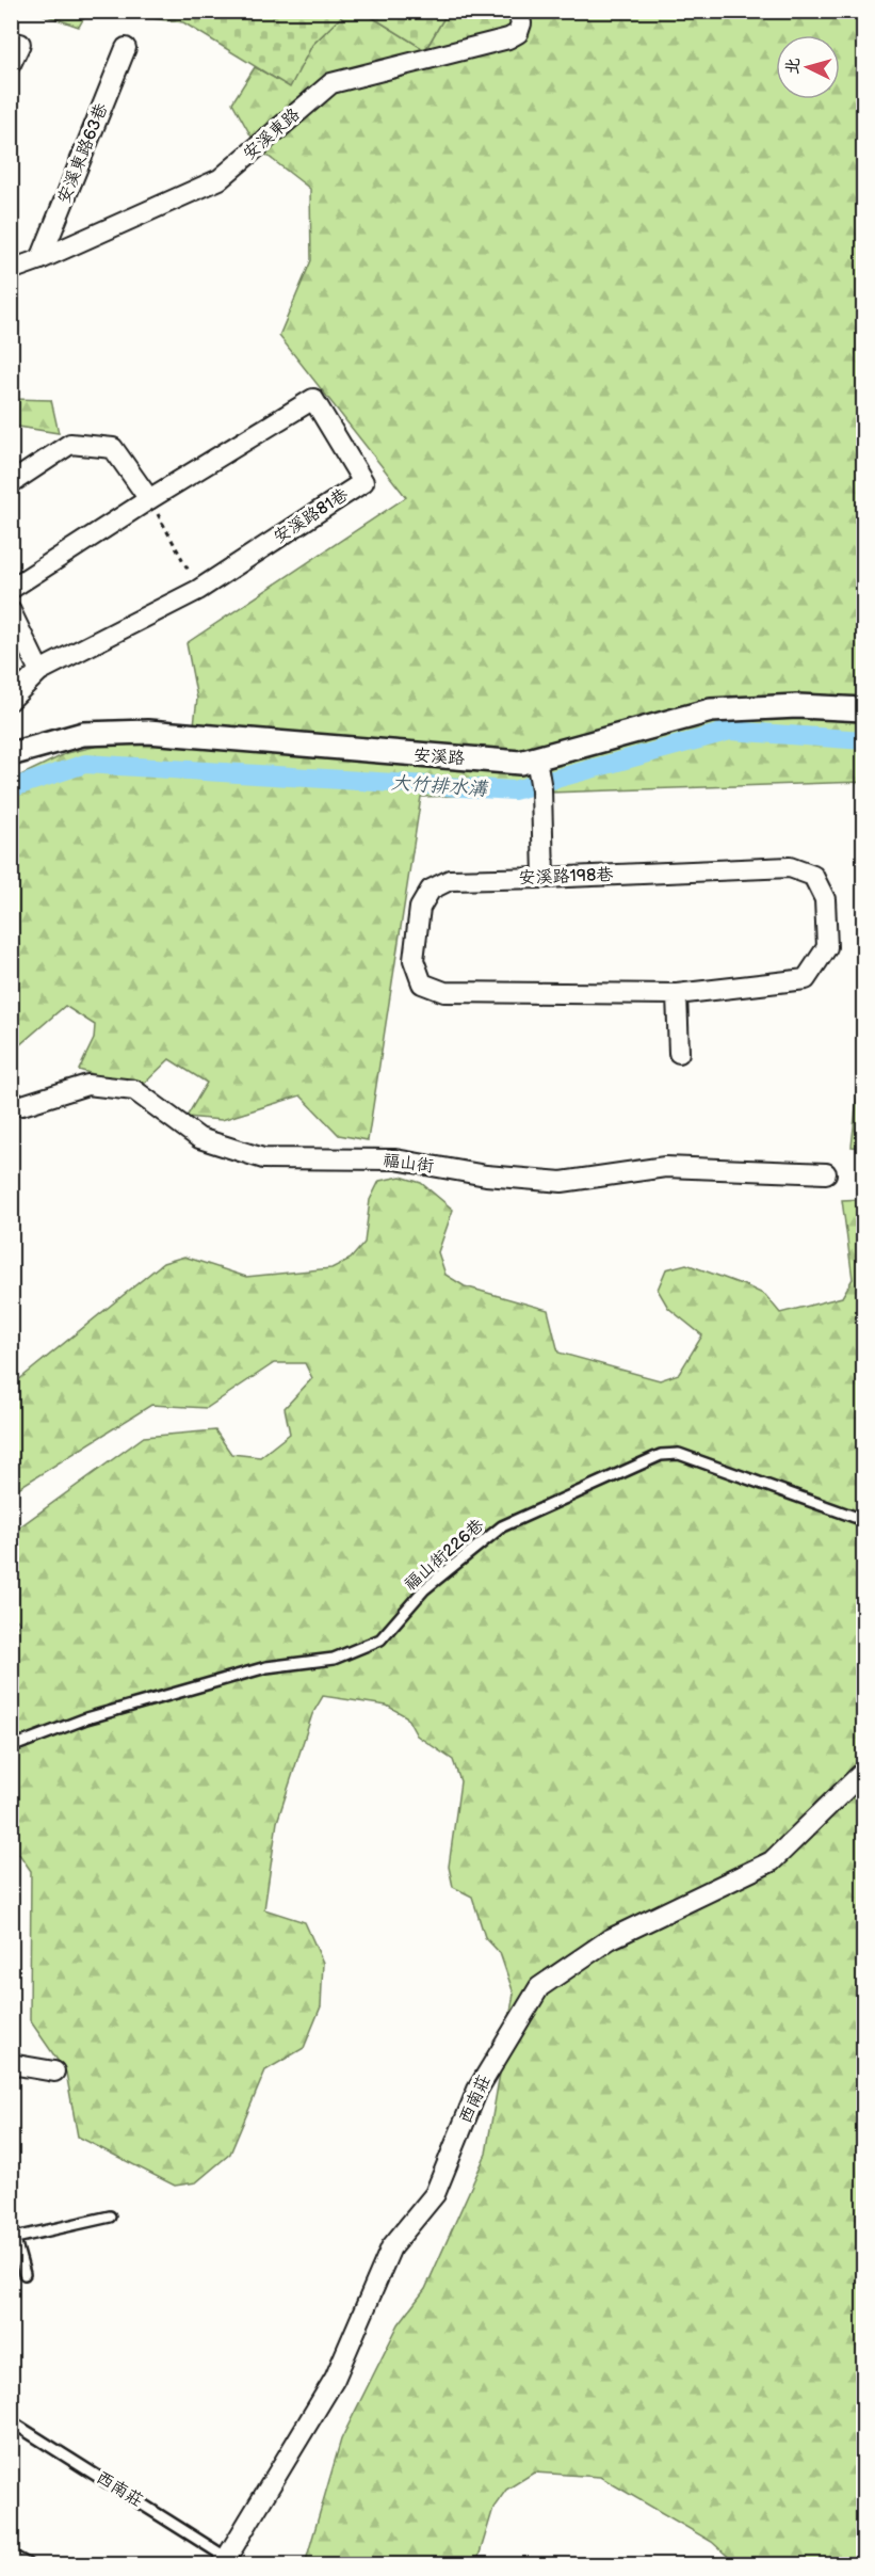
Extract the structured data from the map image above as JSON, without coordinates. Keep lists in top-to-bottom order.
{
  "streets": {
    "street": [
      "安溪東路",
      "安溪東路63巷",
      "安溪路81巷",
      "安溪路",
      "安溪路198巷",
      "福山街",
      "西南莊"
    ],
    "lane": ["福山街226巷"]
  },
  "crossings": [
    ["安溪東路", "安溪東路63巷"]
  ],
  "water": ["大竹排水溝"],
  "north": "left"
}
